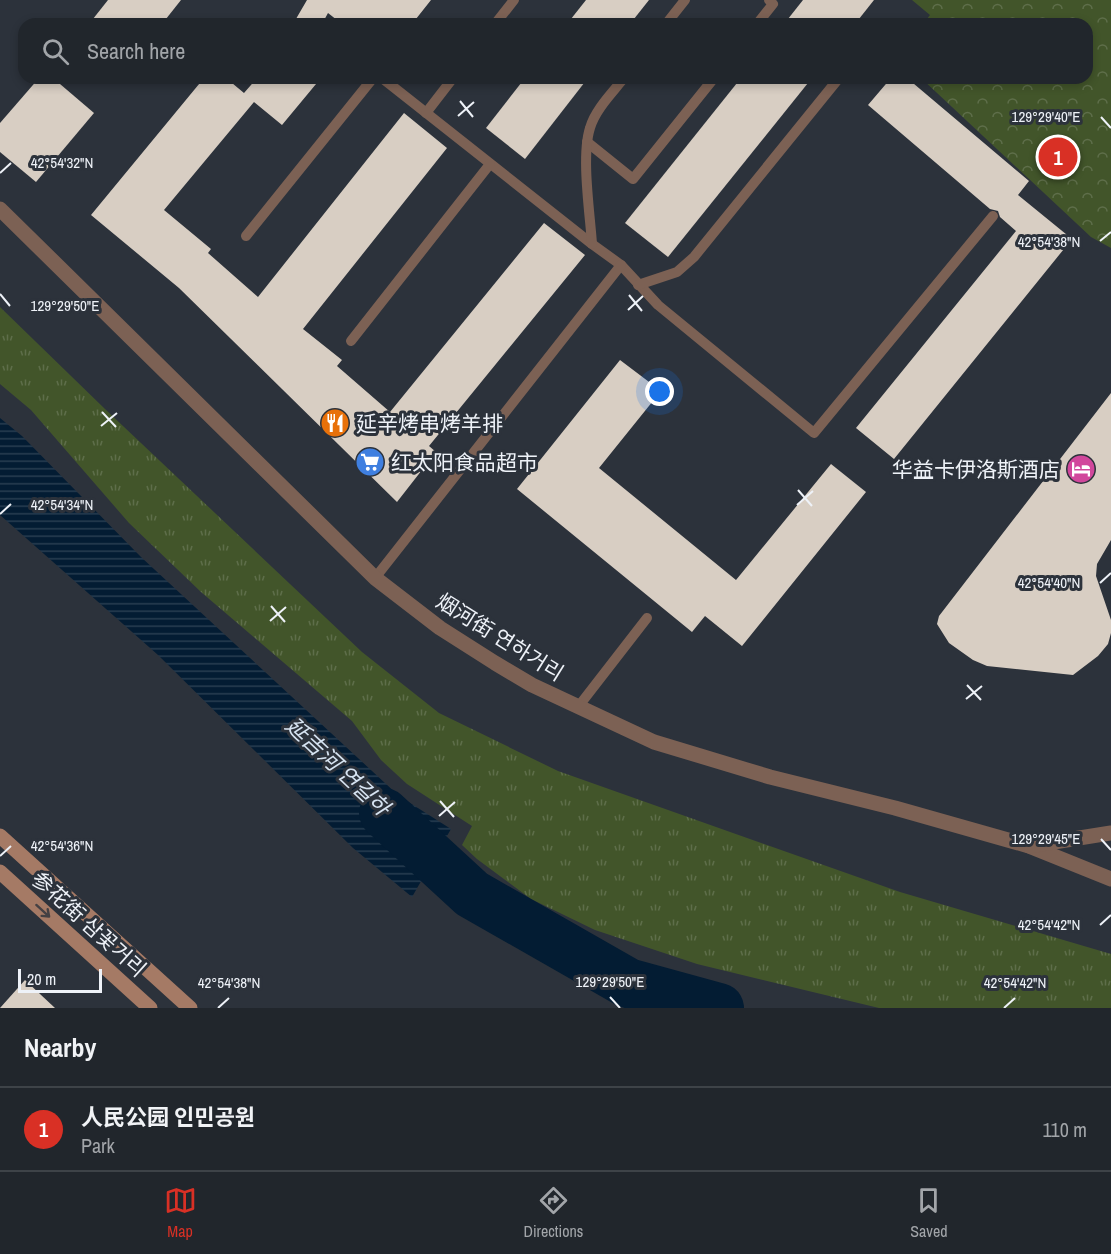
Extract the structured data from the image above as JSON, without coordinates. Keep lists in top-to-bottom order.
{
  "streets": {
    "main road": ["参花街 삼꽃거리"],
    "street": ["烟河街 연하거리"]
  },
  "water": ["延吉河 연길하"],
  "places": {
    "restaurant": ["延辛烤串烤羊排"],
    "supermarket": ["红太阳食品超市"],
    "hotel": ["华益卡伊洛斯酒店"]
  },
  "scale_bar": "20 m",
  "page": {
    "search": "Search here",
    "pins": "1",
    "scale": "20 m",
    "heading": "Nearby",
    "list": [
      {
        "mark": "1",
        "name": "人民公园 인민공원",
        "note": "Park",
        "value": "110 m"
      }
    ],
    "nav": ["Map", "Directions", "Saved"]
  },
  "coordinates": [
    "129°29'40\"E",
    "42°54'32\"N",
    "42°54'38\"N",
    "129°29'50\"E",
    "42°54'34\"N",
    "42°54'40\"N",
    "129°29'45\"E",
    "42°54'36\"N",
    "42°54'42\"N"
  ]
}
